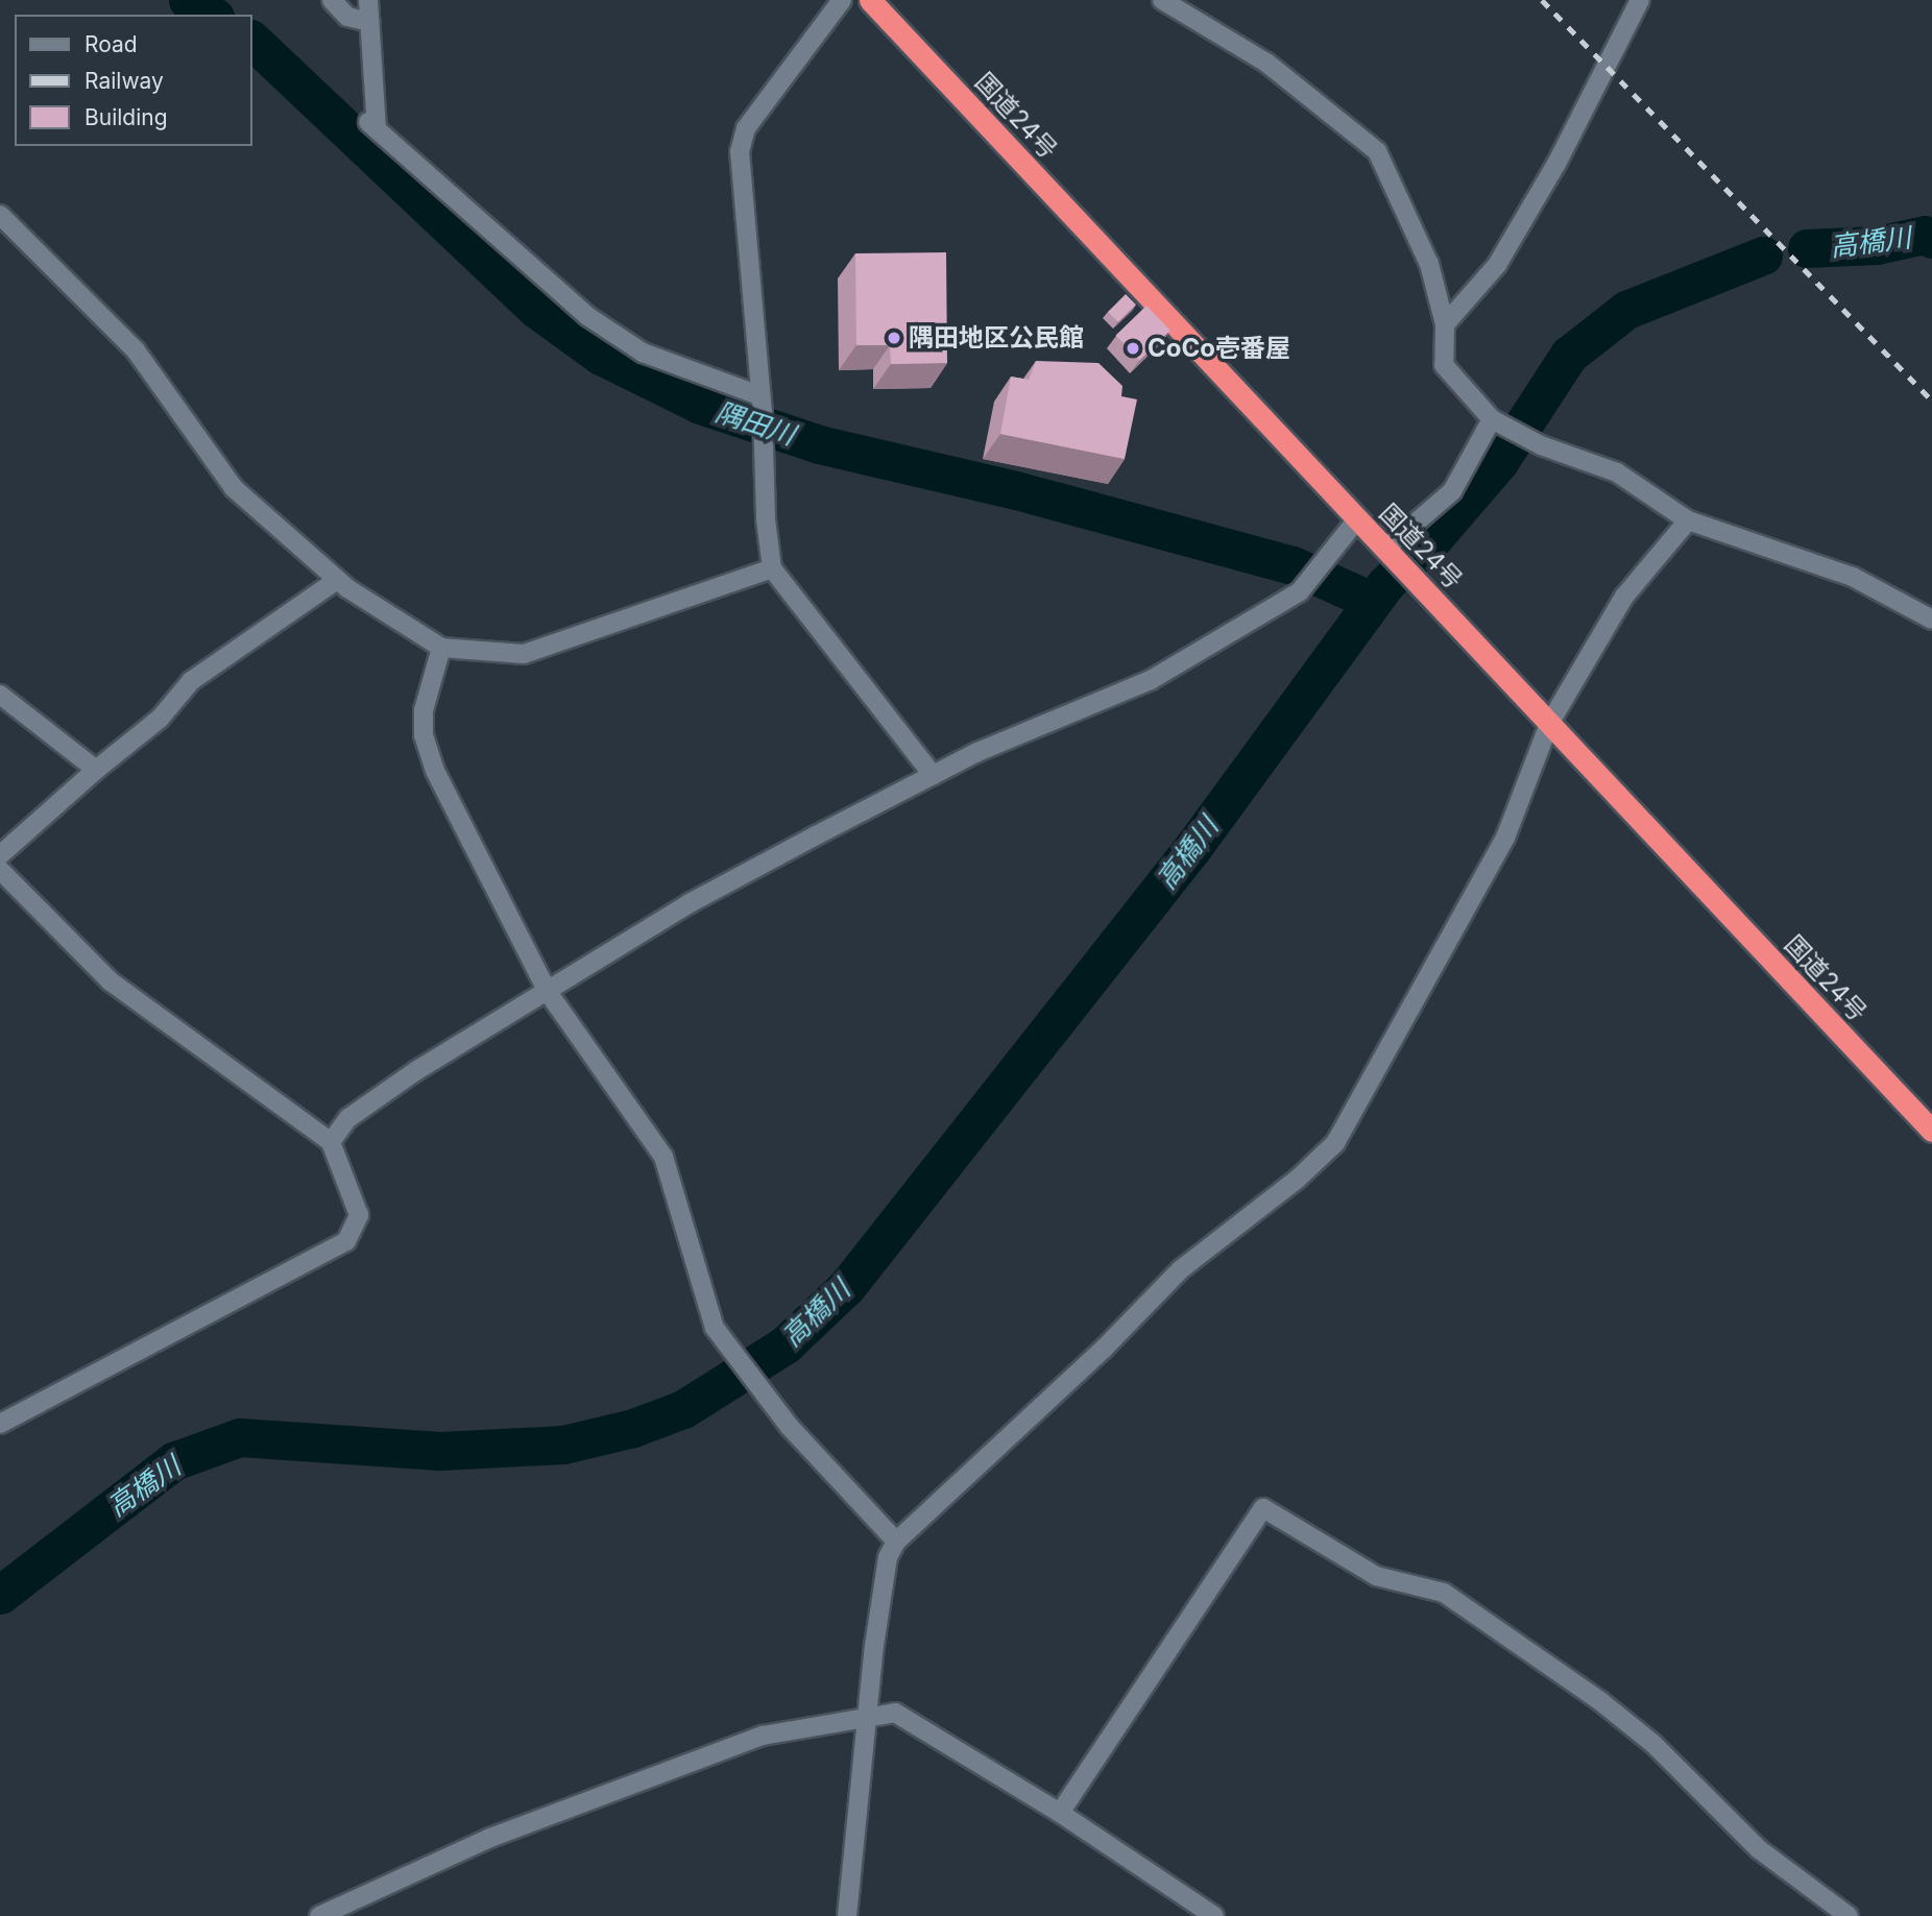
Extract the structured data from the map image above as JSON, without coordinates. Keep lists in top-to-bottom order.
{
  "streets": {
    "highway": ["国道24号"]
  },
  "water": ["高橋川", "隅田川"],
  "places": ["隅田地区公民館", "CoCo壱番屋"],
  "legend": ["Road", "Railway", "Building"]
}
